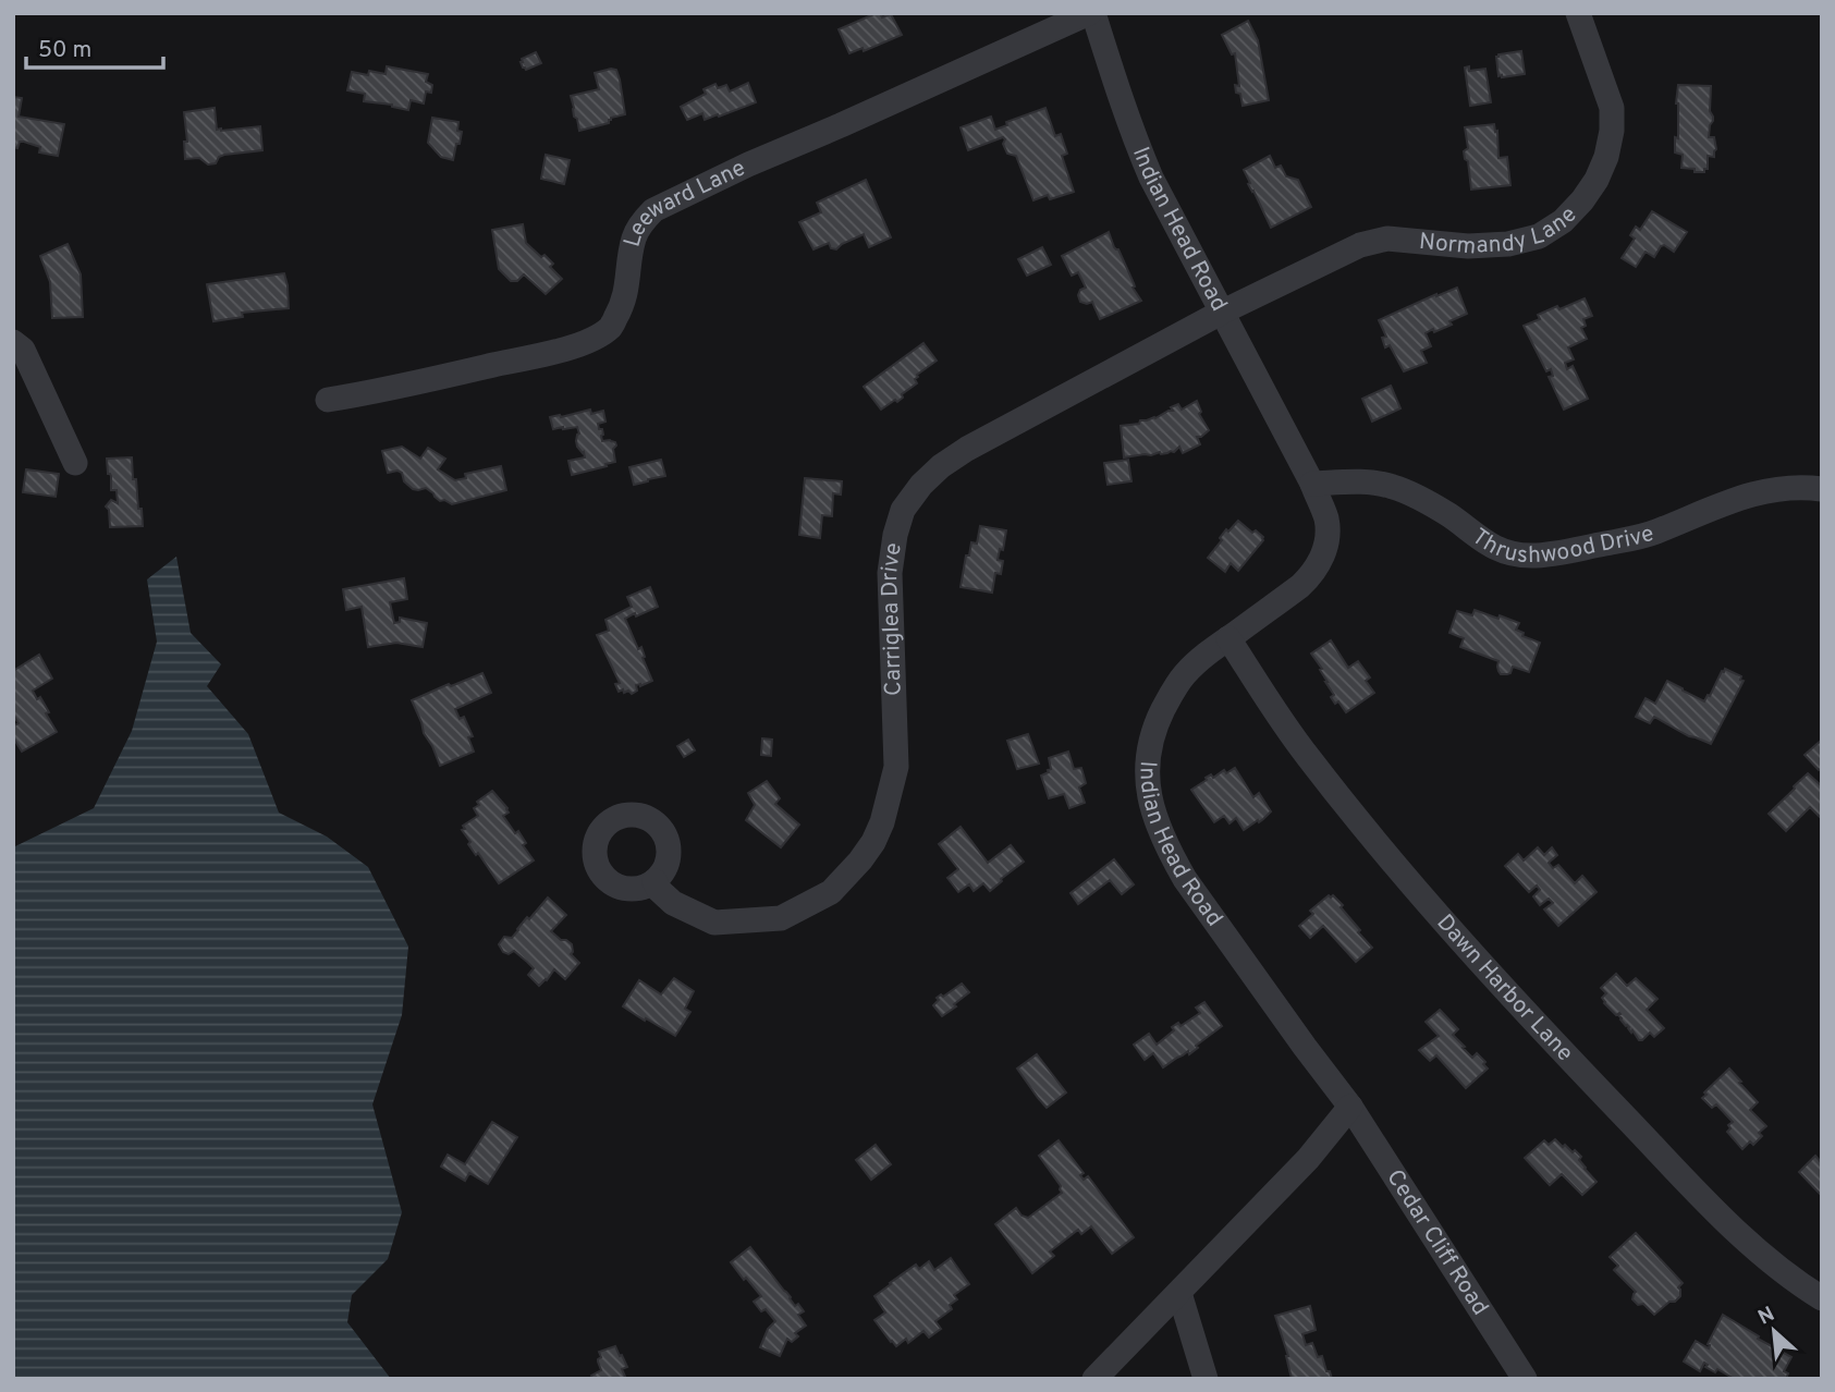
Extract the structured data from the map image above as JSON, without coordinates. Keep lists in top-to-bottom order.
{
  "streets": {
    "street": [
      "Leeward Lane",
      "Normandy Lane",
      "Indian Head Road",
      "Thrushwood Drive",
      "Carriglea Drive",
      "Dawn Harbor Lane",
      "Cedar Cliff Road"
    ]
  },
  "crossings": [
    ["Leeward Lane", "Indian Head Road"],
    ["Normandy Lane", "Indian Head Road"],
    ["Normandy Lane", "Carriglea Drive"],
    ["Indian Head Road", "Thrushwood Drive"],
    ["Indian Head Road", "Carriglea Drive"],
    ["Indian Head Road", "Dawn Harbor Lane"],
    ["Indian Head Road", "Cedar Cliff Road"]
  ],
  "scale_bar": "50 m",
  "north": "top left"
}
